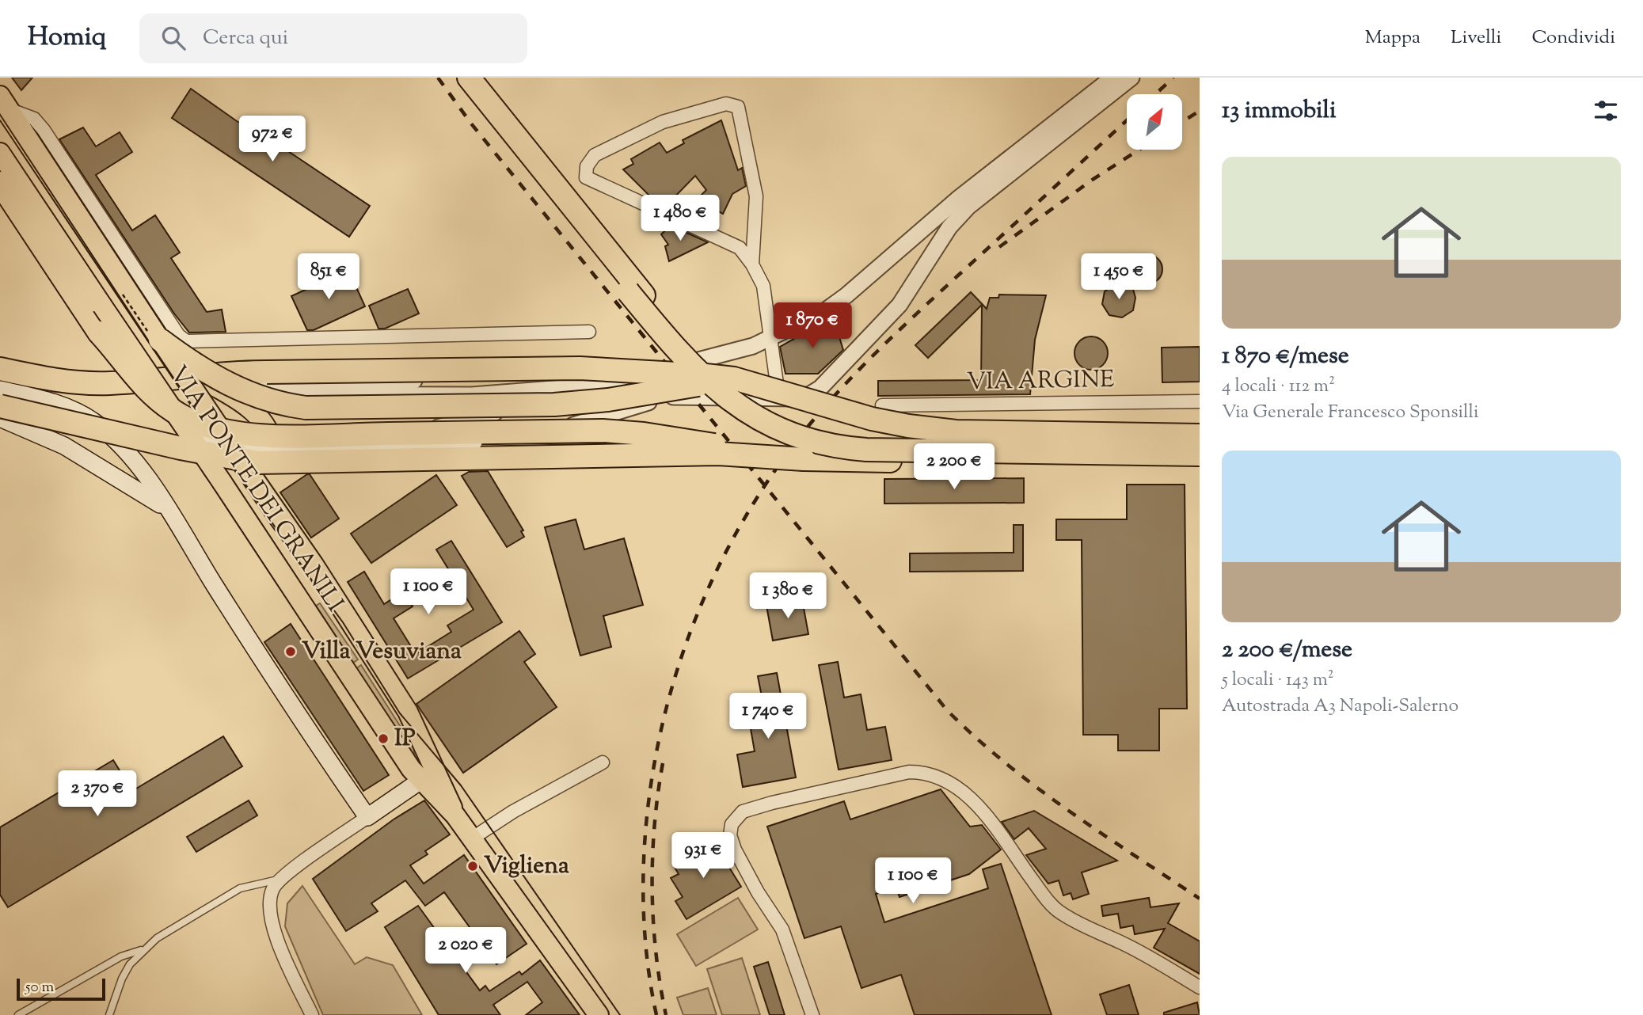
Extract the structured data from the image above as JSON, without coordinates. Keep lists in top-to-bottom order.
{
  "streets": {
    "main road": ["VIA PONTE DEI GRANILI"],
    "street": ["VIA ARGINE"]
  },
  "places": ["Villa Vesuviana", "IP", "Vigliena"],
  "scale_bar": "50 m",
  "north": "top right",
  "page": {
    "header": "Homiq",
    "search": "Cerca qui",
    "nav": ["Mappa", "Livelli", "Condividi"],
    "heading": "13 immobili",
    "price": [
      "972 €",
      "1 480 €",
      "851 €",
      "1 450 €",
      "1 870 €",
      "2 200 €",
      "1 100 €",
      "1 380 €",
      "1 740 €",
      "2 370 €",
      "931 €",
      "1 100 €",
      "2 020 €"
    ],
    "list": [
      {
        "name": "1 870 €/mese",
        "note": "4 locali · 112 m² · Via Generale Francesco Sponsilli"
      },
      {
        "name": "2 200 €/mese",
        "note": "5 locali · 143 m² · Autostrada A3 Napoli-Salerno"
      }
    ],
    "scale": "50 m"
  }
}
